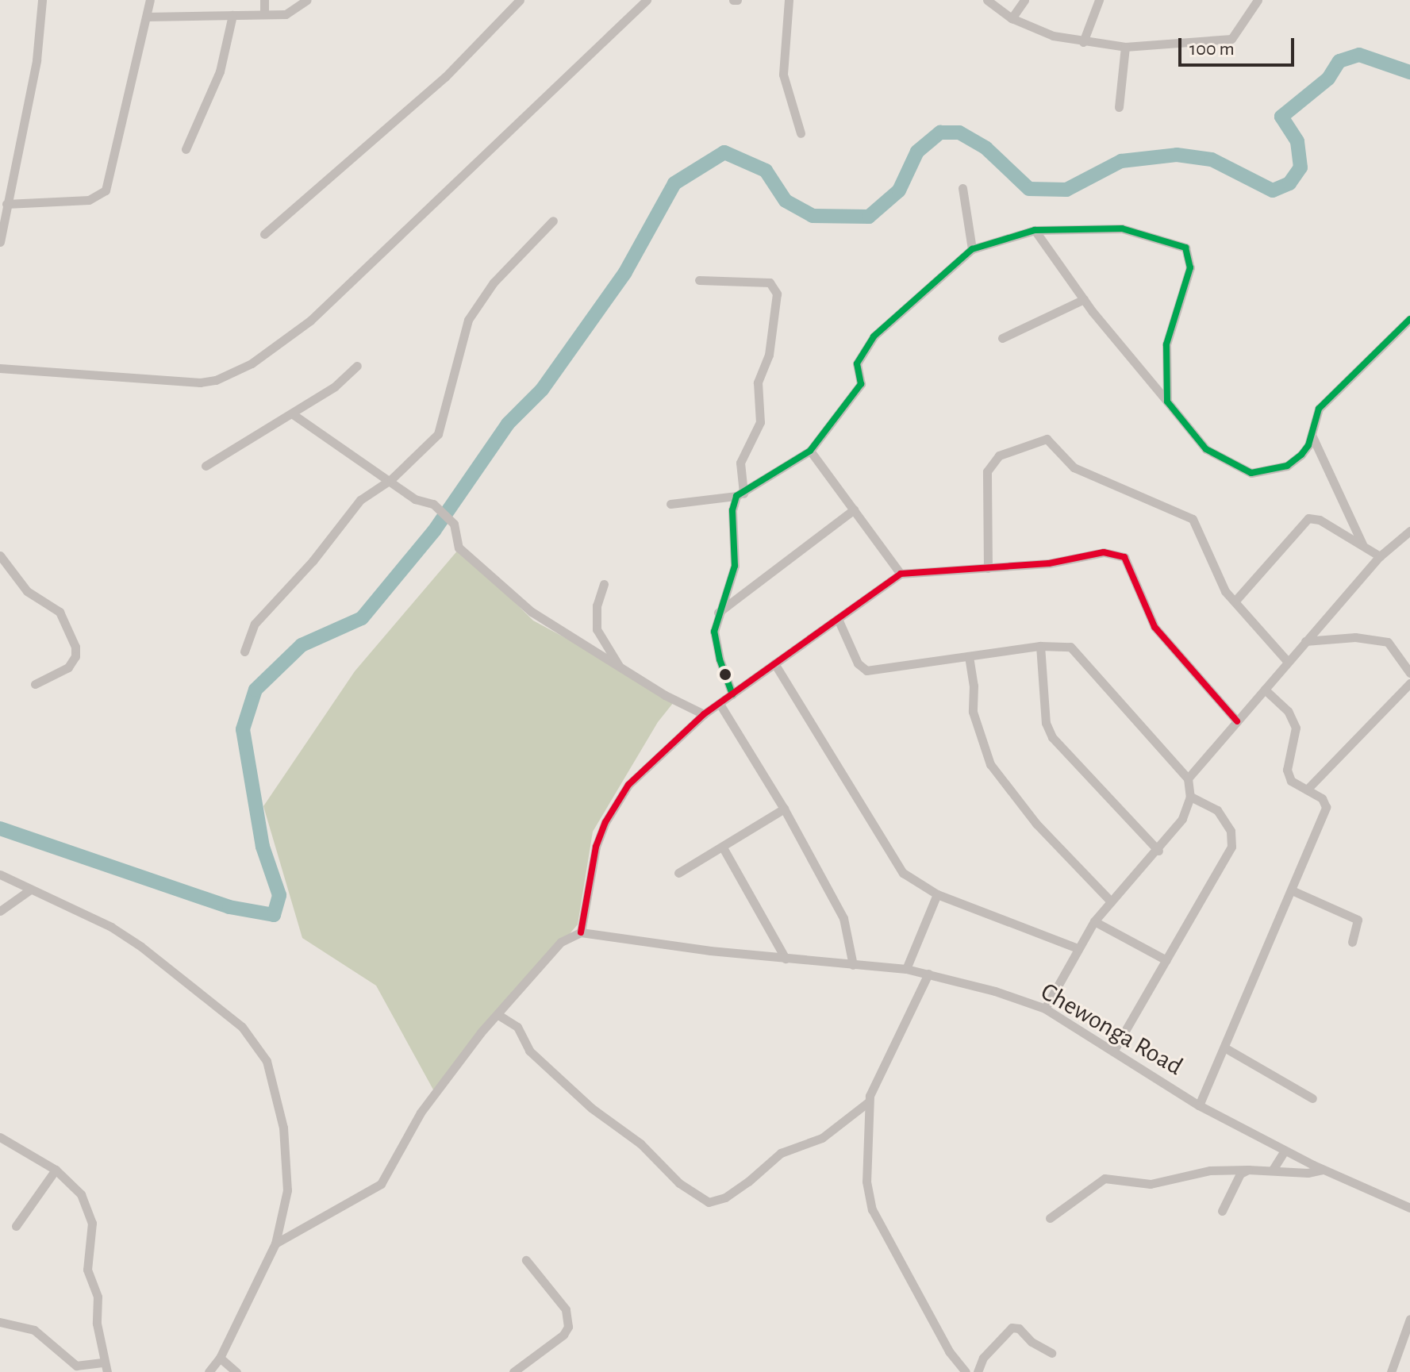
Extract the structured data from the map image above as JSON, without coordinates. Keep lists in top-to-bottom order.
{
  "streets": {
    "street": ["Chewonga Road"]
  },
  "scale_bar": "100 m"
}
